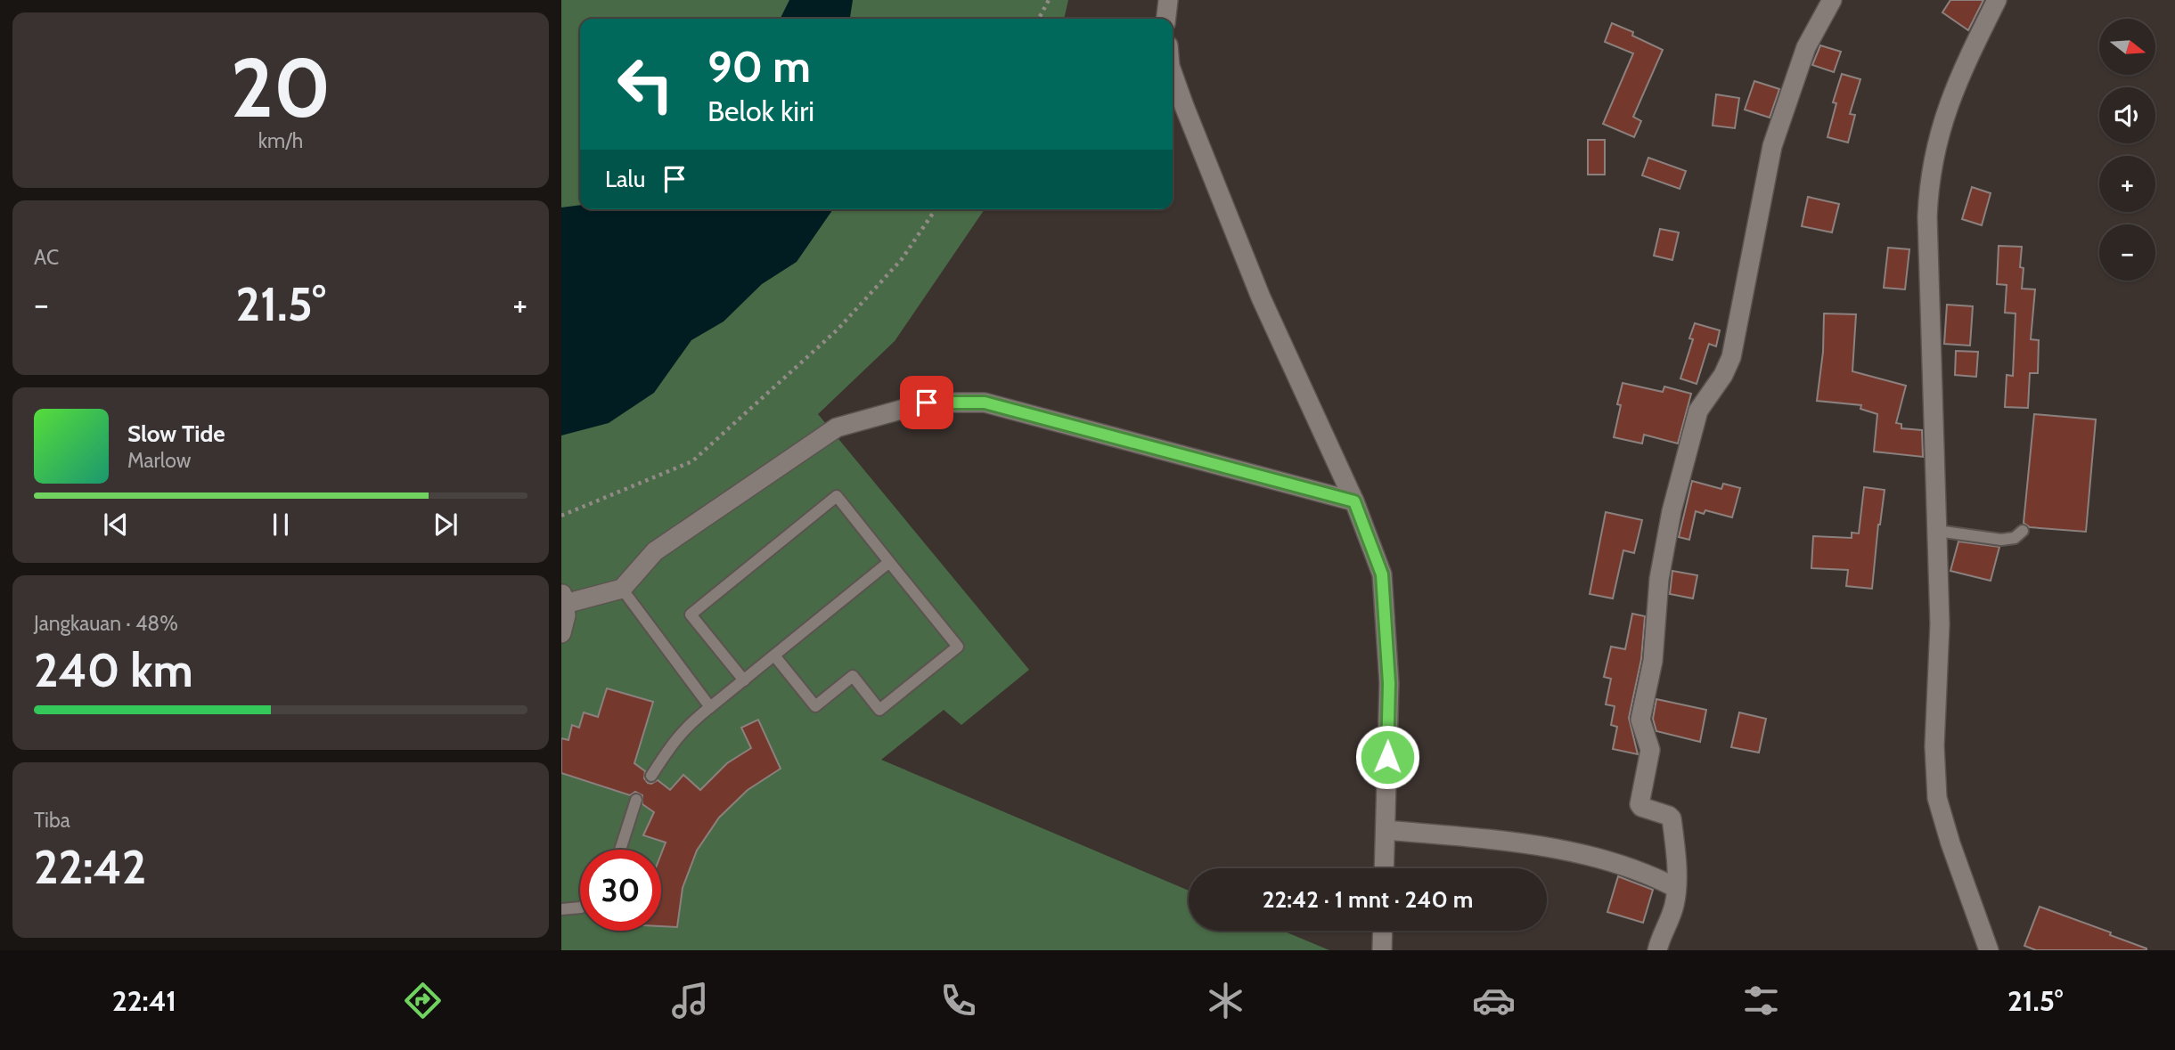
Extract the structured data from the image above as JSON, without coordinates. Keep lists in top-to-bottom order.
{
  "north": "right",
  "page": {
    "tile": [
      ["20", "km/h"],
      "AC",
      ["Jangkauan · 48%", "240 km"],
      ["Tiba", "22:42"]
    ],
    "map_buttons": ["+", "−"],
    "turn": ["90 m", "Belok kiri"],
    "then": "Lalu",
    "heat": ["−", "21.5°", "+"],
    "song": ["Slow Tide", "Marlow"],
    "limit": "30",
    "trip": "22:42 · 1 mnt · 240 m",
    "tabs": ["22:41", "21.5°"]
  }
}
